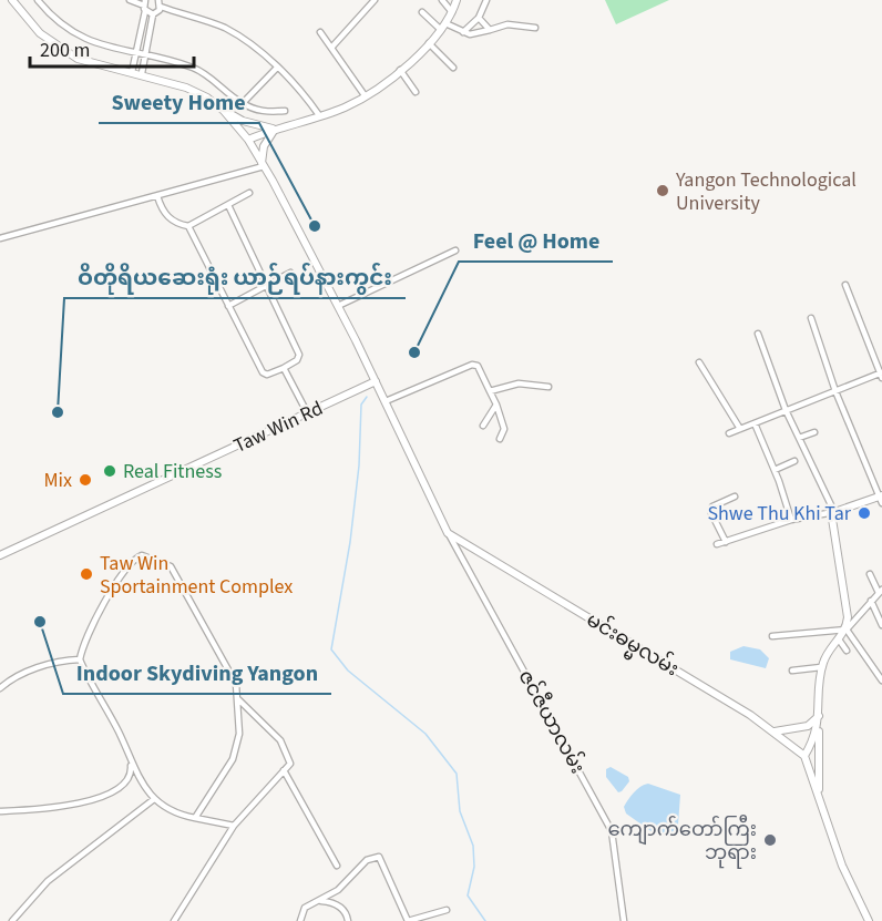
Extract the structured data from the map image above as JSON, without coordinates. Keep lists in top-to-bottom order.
{
  "streets": {
    "main road": ["Taw Win Rd", "မင်းဓမ္မလမ်း"],
    "street": ["ဇင်ဇီယာလမ်း"]
  },
  "crossings": [
    ["မင်းဓမ္မလမ်း", "ဇင်ဇီယာလမ်း"]
  ],
  "places": [
    "Yangon Technological University",
    "Sweety Home",
    "Feel @ Home",
    "ဝိတိုရိယဆေးရုံး ယာဉ်ရပ်နားကွင်း",
    "Real Fitness",
    "Mix",
    "Shwe Thu Khi Tar",
    "Taw Win Sportainment Complex",
    "Indoor Skydiving Yangon",
    "ကျောက်တော်ကြီး ဘုရား"
  ],
  "scale_bar": "200 m"
}
